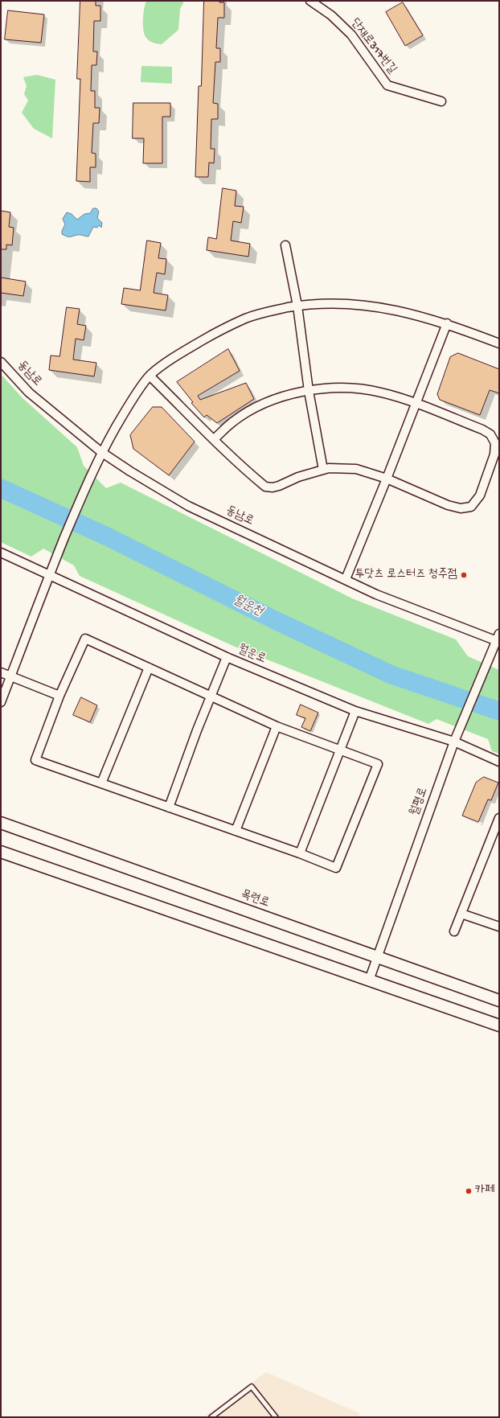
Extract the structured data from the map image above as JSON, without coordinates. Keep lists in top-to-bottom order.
{
  "streets": {
    "street": [
      "단재로317번길",
      "동남로",
      "월운로",
      "월평로",
      "목련로"
    ]
  },
  "crossings": [
    ["동남로", "월평로"],
    ["월운로", "월평로"],
    ["월평로", "목련로"]
  ],
  "water": ["월운천"],
  "places": ["투닷츠 로스터즈 청주점", "카페"]
}
